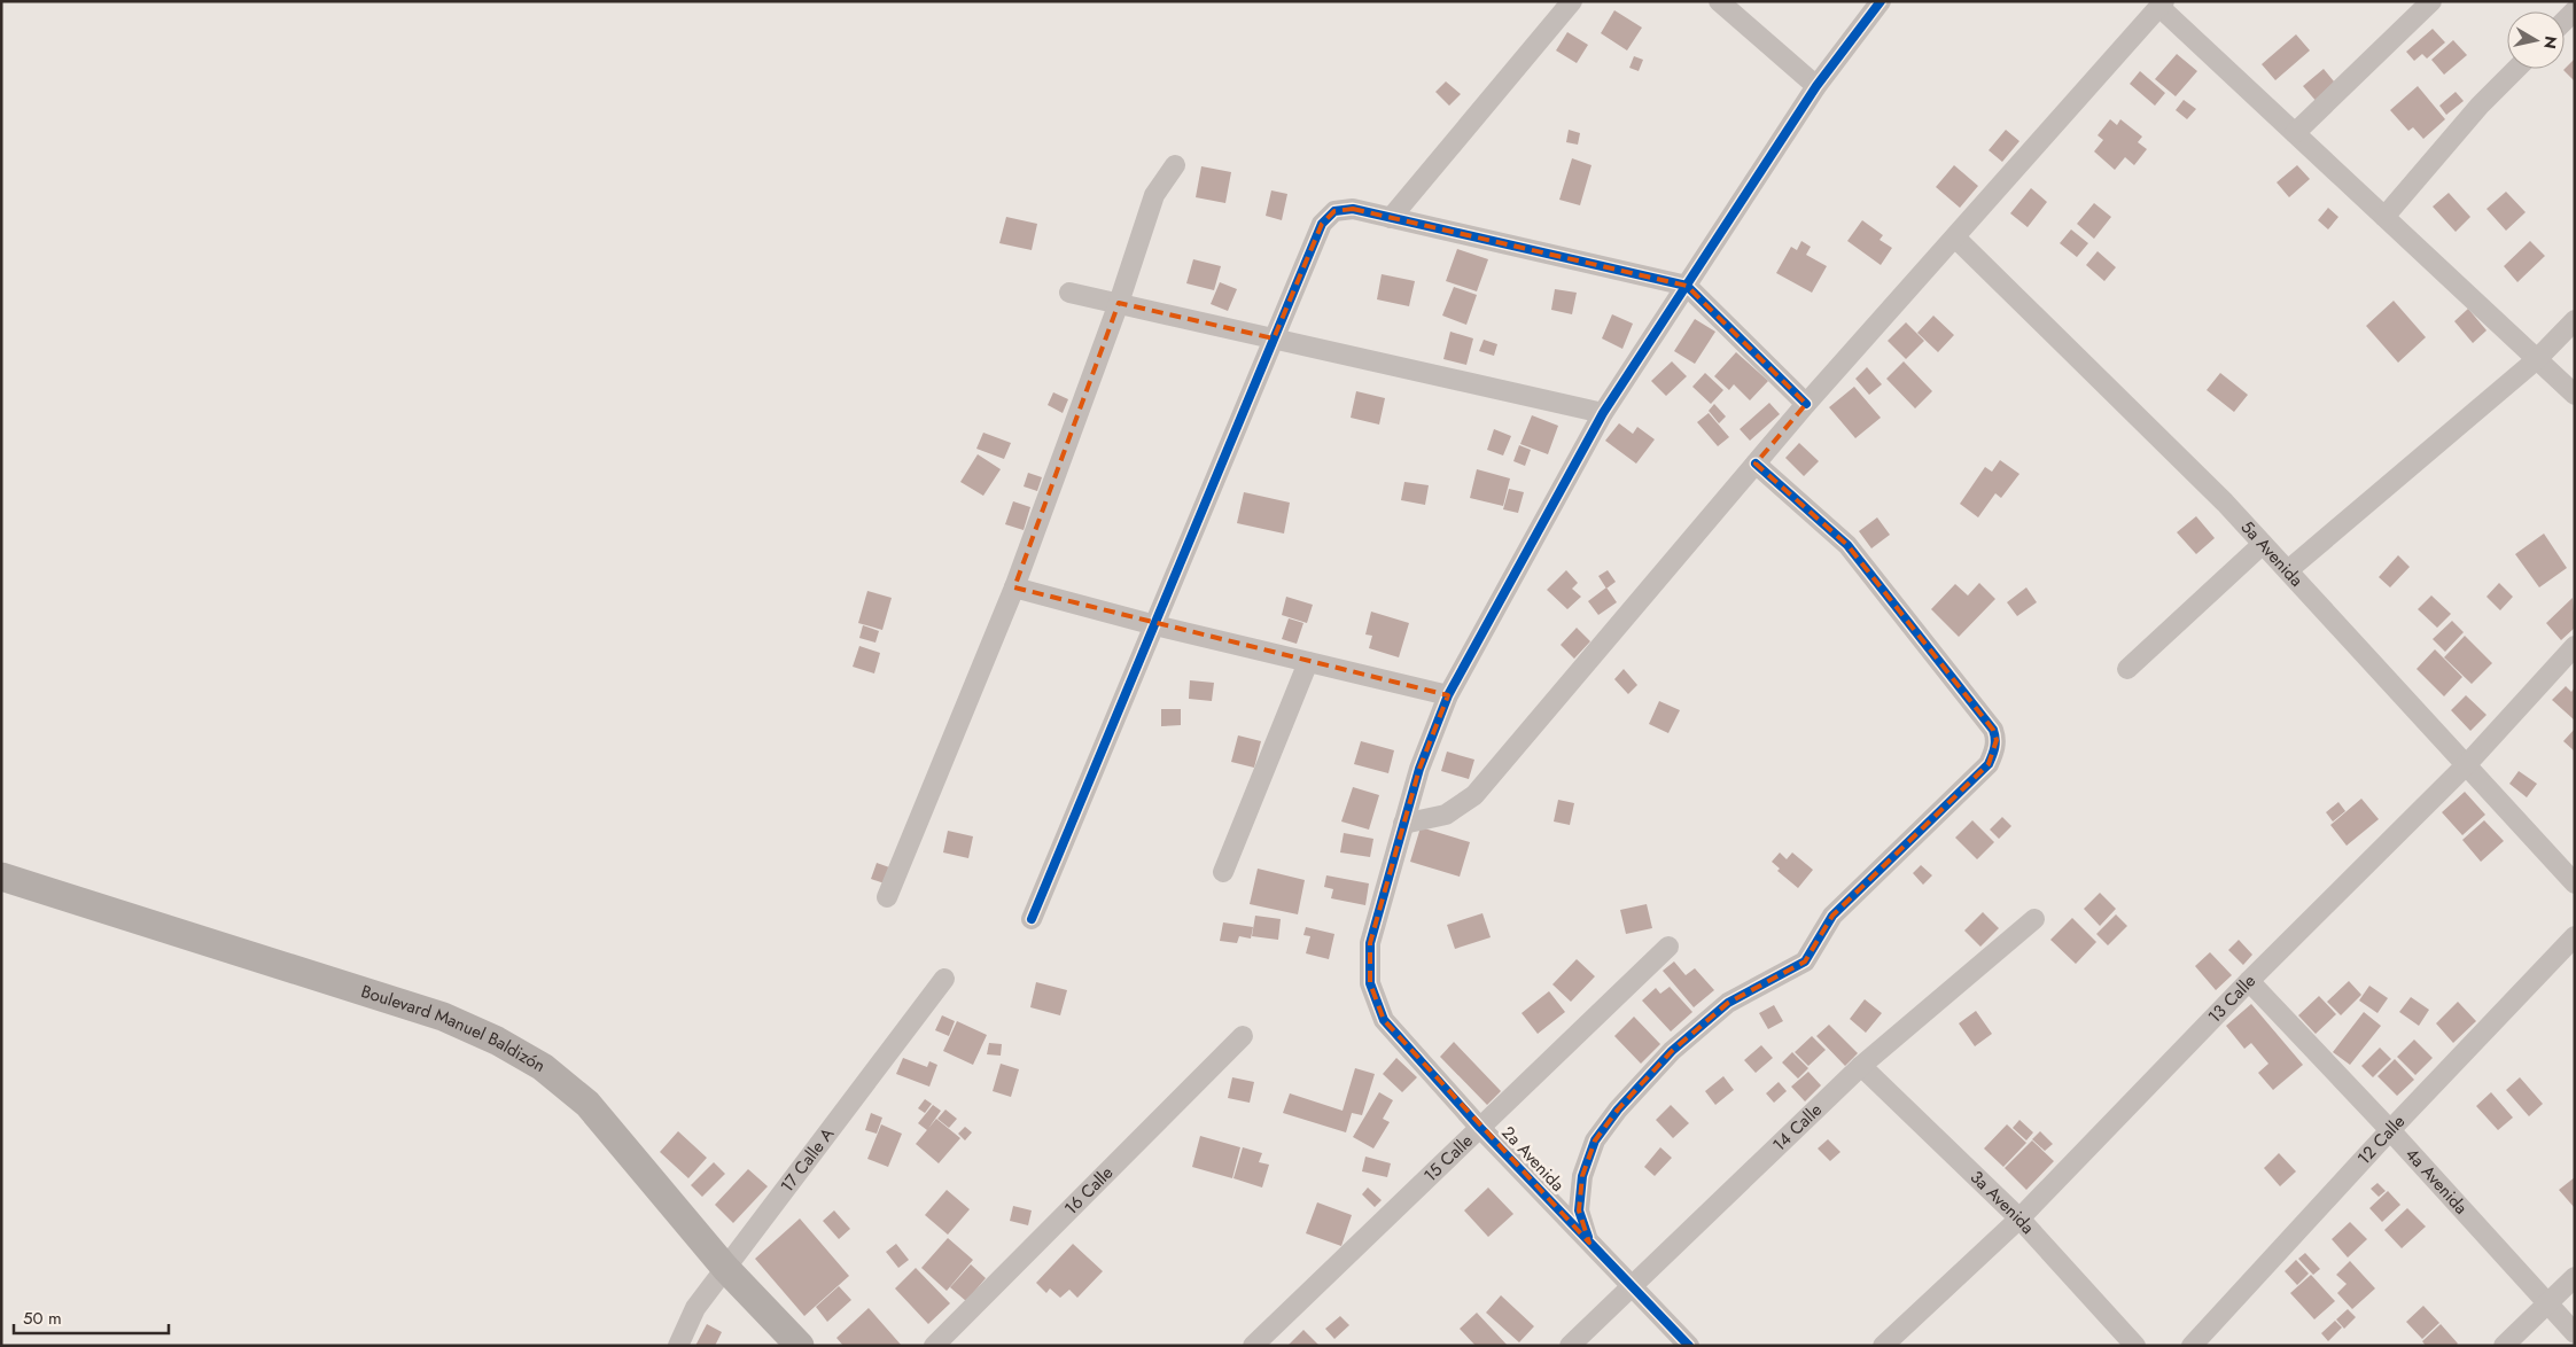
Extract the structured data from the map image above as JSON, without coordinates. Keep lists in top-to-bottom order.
{
  "streets": {
    "main road": ["Boulevard Manuel Baldizón"],
    "street": [
      "5a Avenida",
      "13 Calle",
      "14 Calle",
      "12 Calle",
      "15 Calle",
      "2a Avenida",
      "17 Calle A",
      "4a Avenida",
      "16 Calle",
      "3a Avenida"
    ]
  },
  "crossings": [
    ["5a Avenida", "13 Calle"],
    ["13 Calle", "4a Avenida"],
    ["13 Calle", "3a Avenida"],
    ["Boulevard Manuel Baldizón", "17 Calle A"],
    ["14 Calle", "2a Avenida"],
    ["14 Calle", "3a Avenida"],
    ["12 Calle", "4a Avenida"],
    ["15 Calle", "2a Avenida"]
  ],
  "scale_bar": "50 m",
  "north": "right"
}
